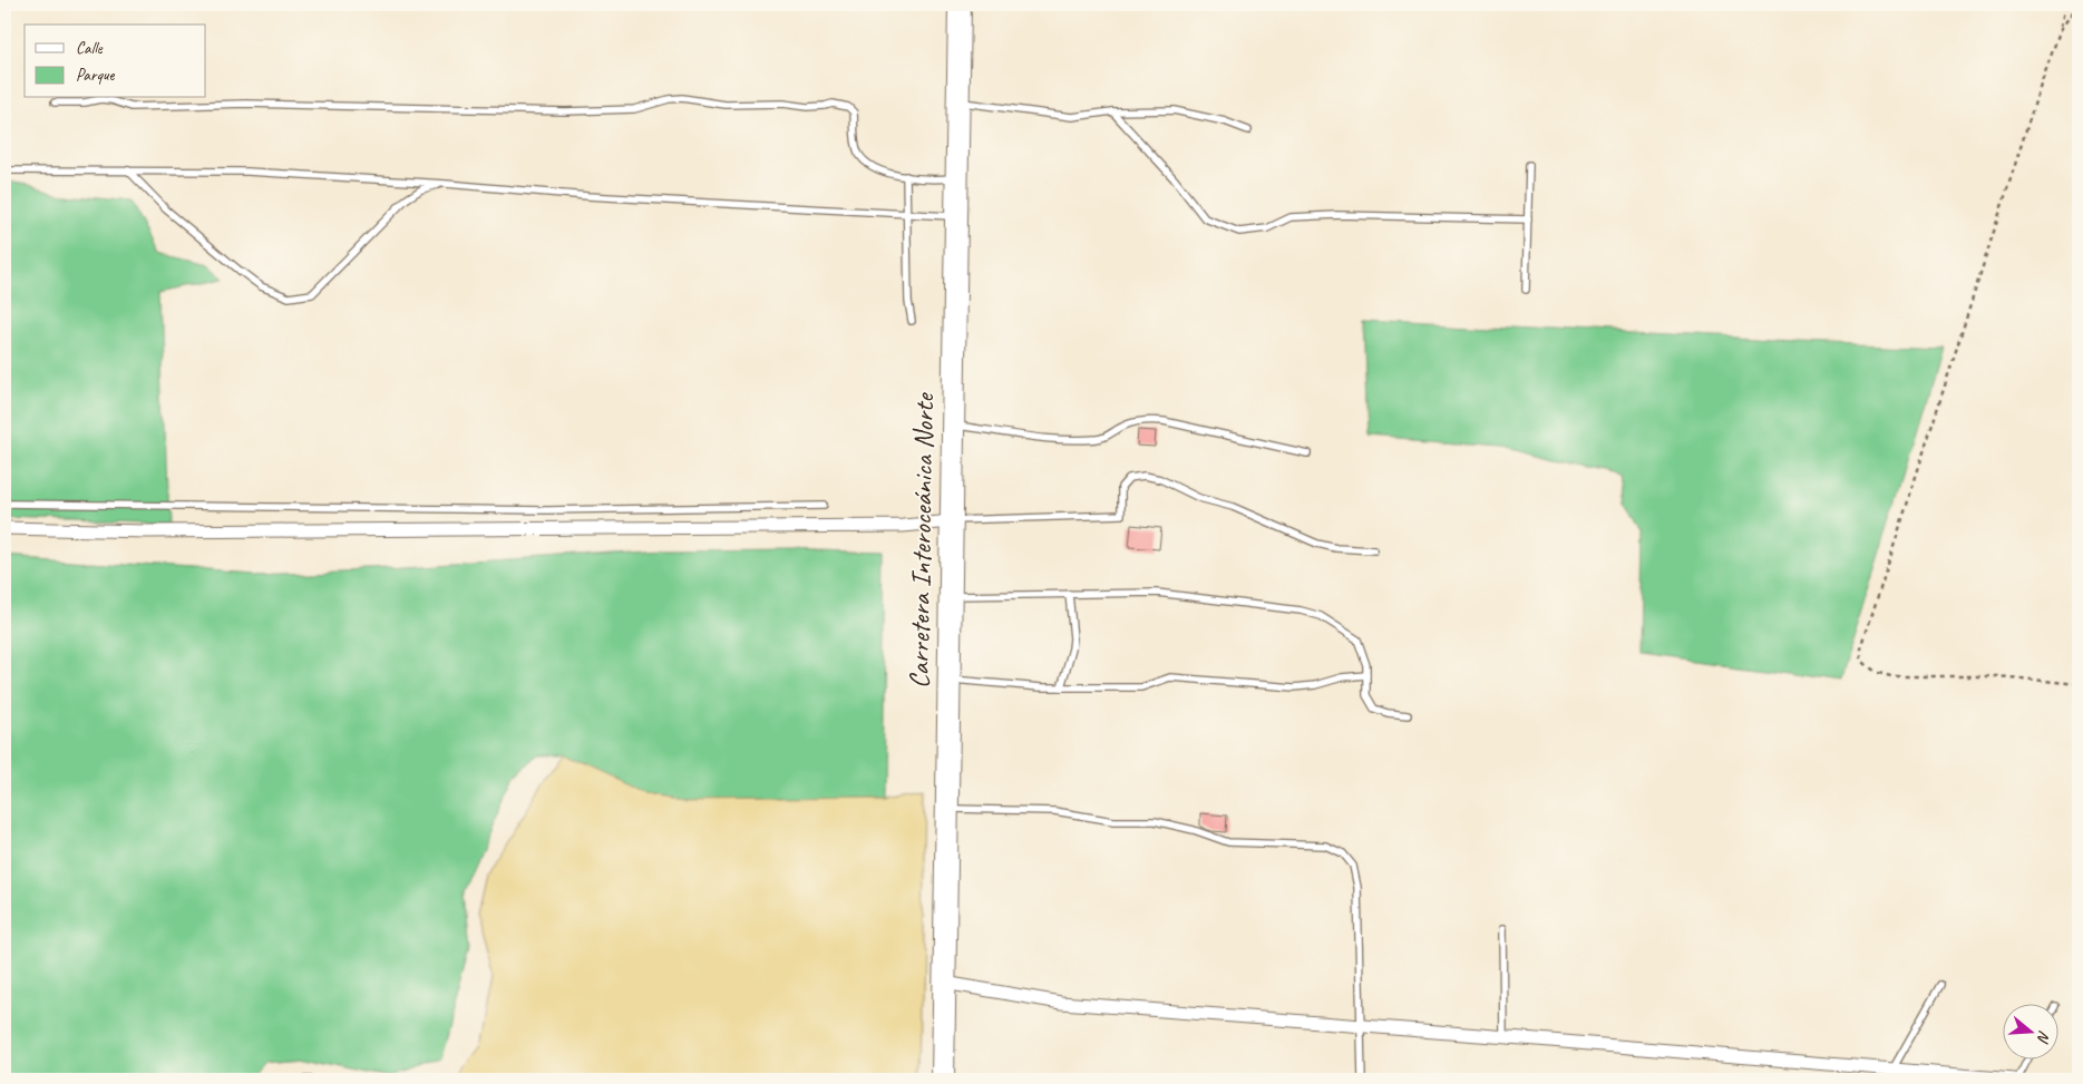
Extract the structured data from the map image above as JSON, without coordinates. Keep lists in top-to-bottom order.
{
  "streets": {
    "highway": ["Carretera Interoceánica Norte"]
  },
  "legend": ["Calle", "Parque"],
  "north": "right"
}
